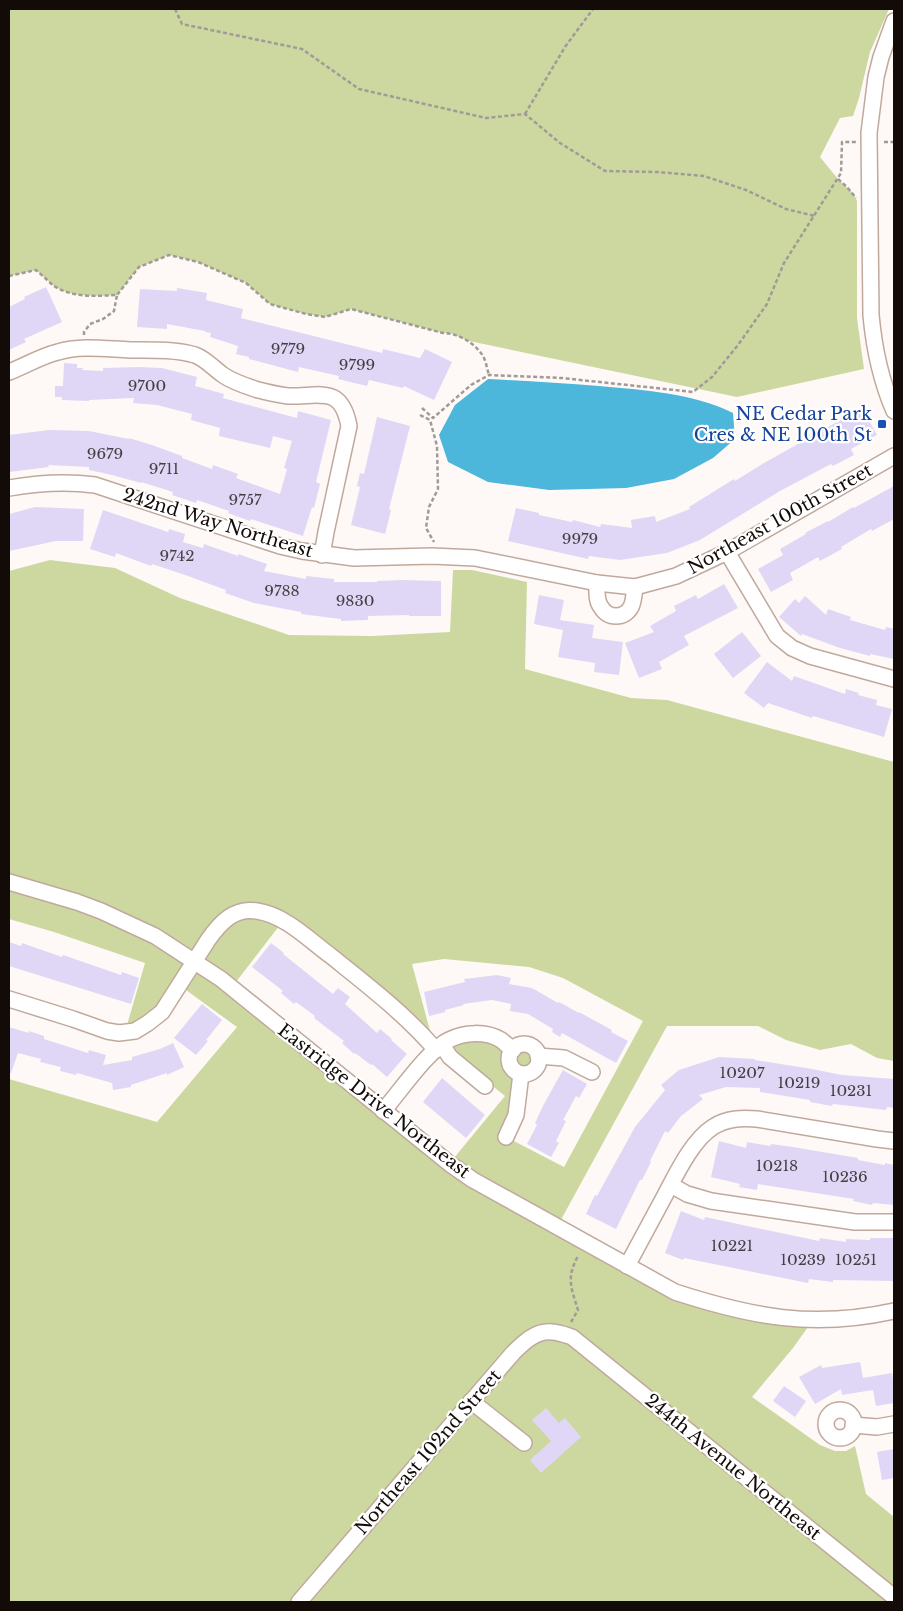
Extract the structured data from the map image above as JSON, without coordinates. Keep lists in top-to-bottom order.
{
  "streets": {
    "street": [
      "Northeast 100th Street",
      "242nd Way Northeast",
      "Eastridge Drive Northeast",
      "Northeast 102nd Street",
      "244th Avenue Northeast"
    ]
  },
  "crossings": [
    ["Northeast 100th Street", "242nd Way Northeast"],
    ["Northeast 102nd Street", "244th Avenue Northeast"]
  ],
  "places": {
    "transit": ["NE Cedar Park Cres & NE 100th St"]
  },
  "house_numbers": [
    "9779",
    "9799",
    "9700",
    "9679",
    "9711",
    "9757",
    "9979",
    "9742",
    "9788",
    "9830",
    "10207",
    "10219",
    "10231",
    "10218",
    "10236",
    "10221",
    "10239",
    "10251"
  ]
}
